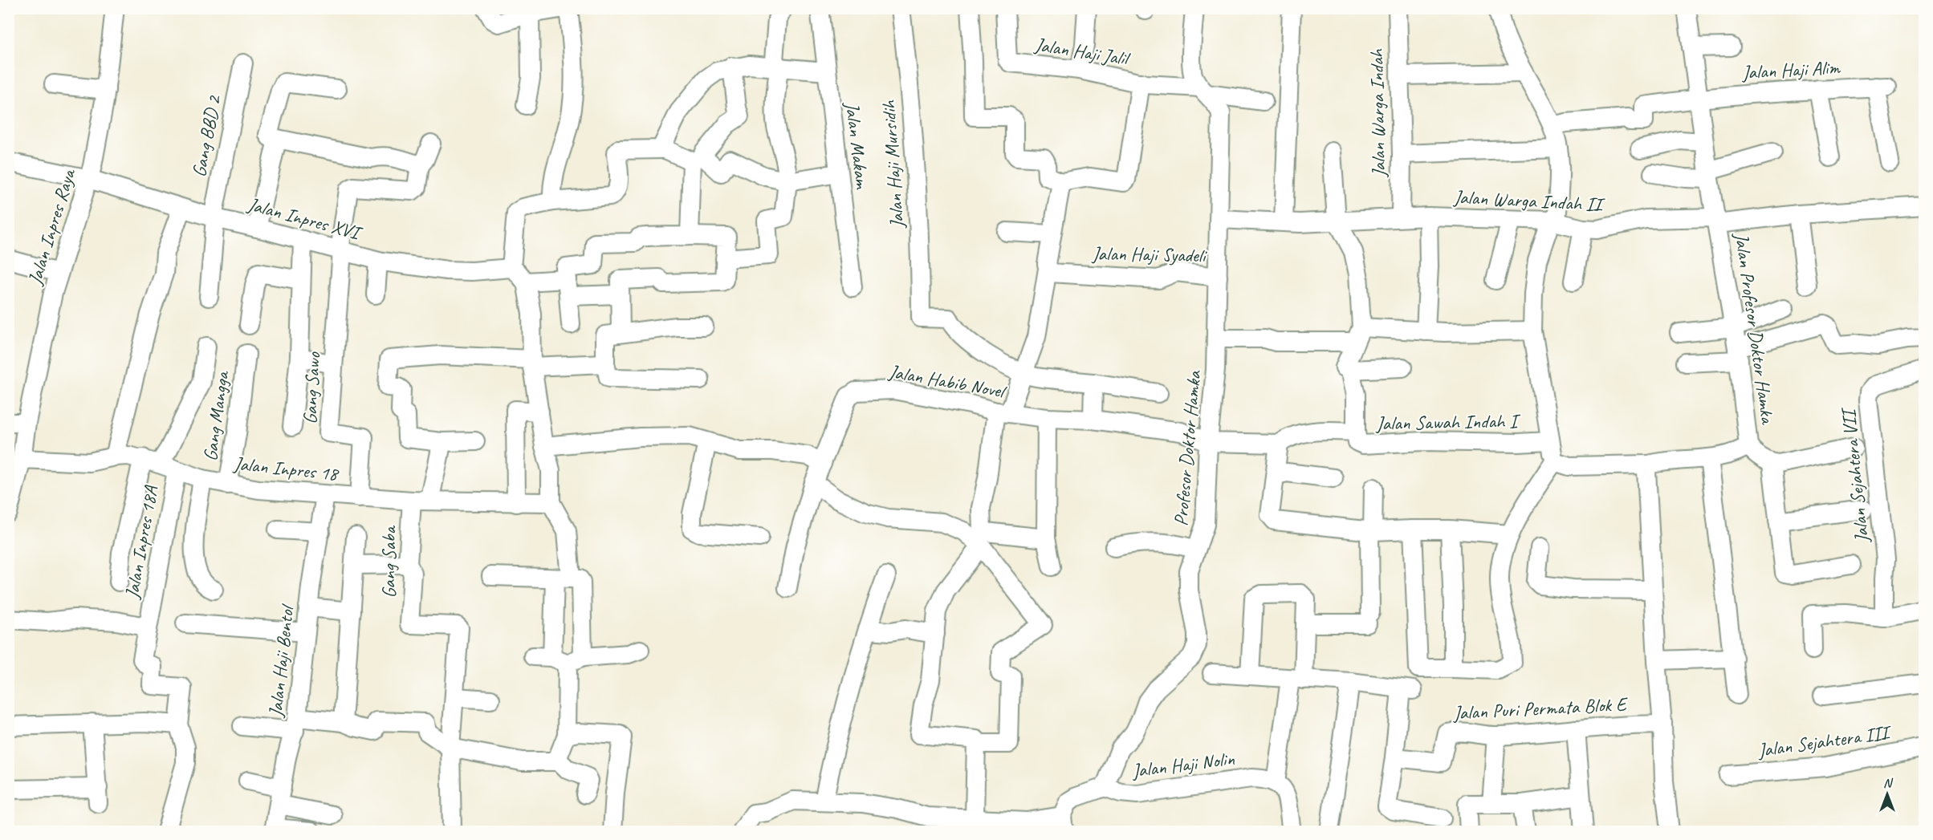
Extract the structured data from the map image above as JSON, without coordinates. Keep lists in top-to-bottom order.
{
  "streets": {
    "street": [
      "Jalan Haji Jalil",
      "Jalan Haji Alim",
      "Jalan Warga Indah",
      "Gang BBD 2",
      "Jalan Makam",
      "Jalan Haji Mursidih",
      "Jalan Warga Indah II",
      "Jalan Inpres XVI",
      "Jalan Inpres Raya",
      "Jalan Haji Syadeli",
      "Jalan Profesor Doktor Hamka",
      "Jalan Habib Novel",
      "Gang Sawo",
      "Gang Mangga",
      "Jalan Sawah Indah I",
      "Profesor Doktor Hamka",
      "Jalan Inpres 18",
      "Jalan Sejahtera VII",
      "Jalan Inpres 18A",
      "Gang Saba",
      "Jalan Haji Bentol",
      "Jalan Puri Permata Blok E",
      "Jalan Sejahtera III",
      "Jalan Haji Nolin"
    ]
  },
  "crossings": [
    ["Jalan Haji Jalil", "Profesor Doktor Hamka"],
    ["Jalan Haji Alim", "Jalan Profesor Doktor Hamka"],
    ["Jalan Warga Indah", "Jalan Warga Indah II"],
    ["Gang BBD 2", "Jalan Inpres XVI"],
    ["Jalan Warga Indah II", "Jalan Profesor Doktor Hamka"],
    ["Jalan Warga Indah II", "Profesor Doktor Hamka"],
    ["Jalan Inpres XVI", "Jalan Inpres Raya"],
    ["Jalan Inpres XVI", "Gang Sawo"],
    ["Jalan Inpres Raya", "Jalan Inpres 18"],
    ["Jalan Haji Syadeli", "Profesor Doktor Hamka"],
    ["Jalan Habib Novel", "Jalan Sawah Indah I"],
    ["Jalan Habib Novel", "Profesor Doktor Hamka"],
    ["Gang Sawo", "Jalan Inpres 18"],
    ["Gang Mangga", "Jalan Inpres 18"],
    ["Profesor Doktor Hamka", "Jalan Haji Nolin"],
    ["Jalan Inpres 18", "Jalan Inpres 18A"],
    ["Jalan Inpres 18", "Gang Saba"],
    ["Jalan Inpres 18", "Jalan Haji Bentol"]
  ],
  "north": "top"
}
